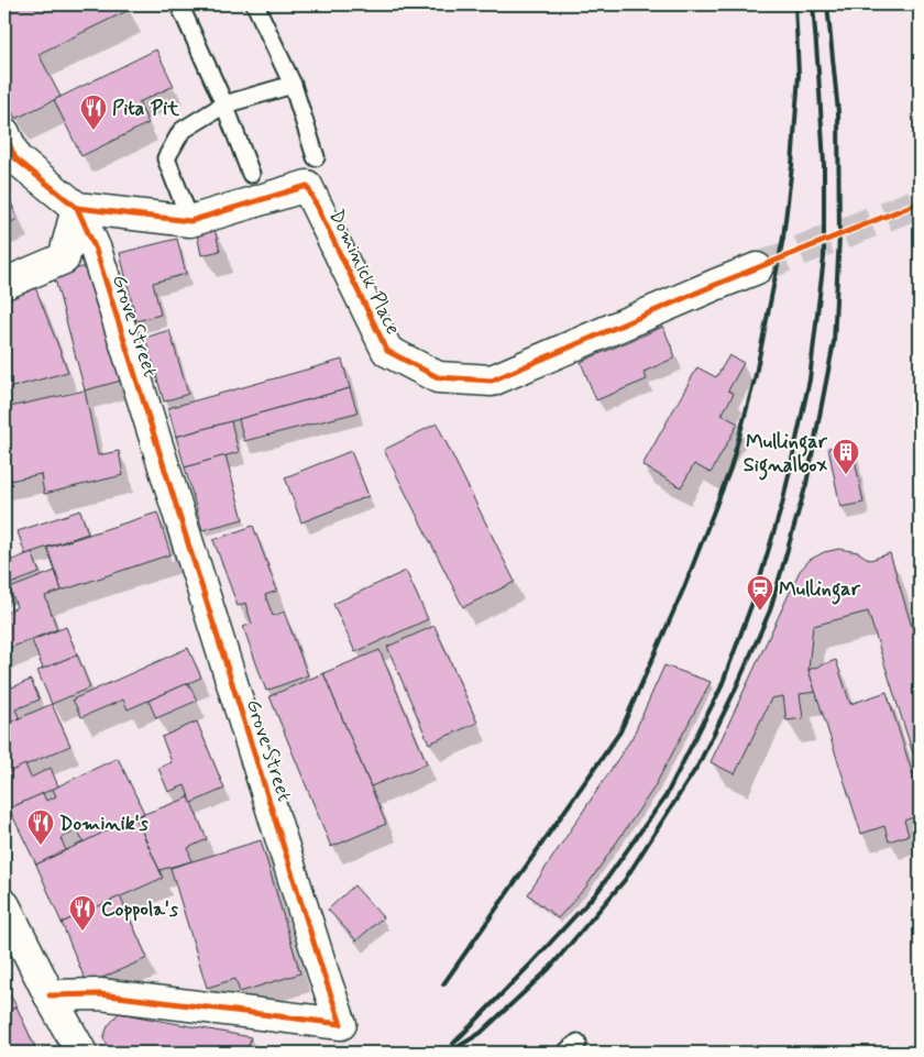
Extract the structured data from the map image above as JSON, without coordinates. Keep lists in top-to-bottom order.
{
  "streets": {
    "street": ["Dominick Place", "Grove Street"]
  },
  "crossings": [
    ["Dominick Place", "Grove Street"]
  ],
  "places": {
    "restaurant": ["Pita Pit", "Dominik's", "Coppola's"],
    "building": ["Mullingar Signalbox"],
    "station": ["Mullingar"]
  }
}
